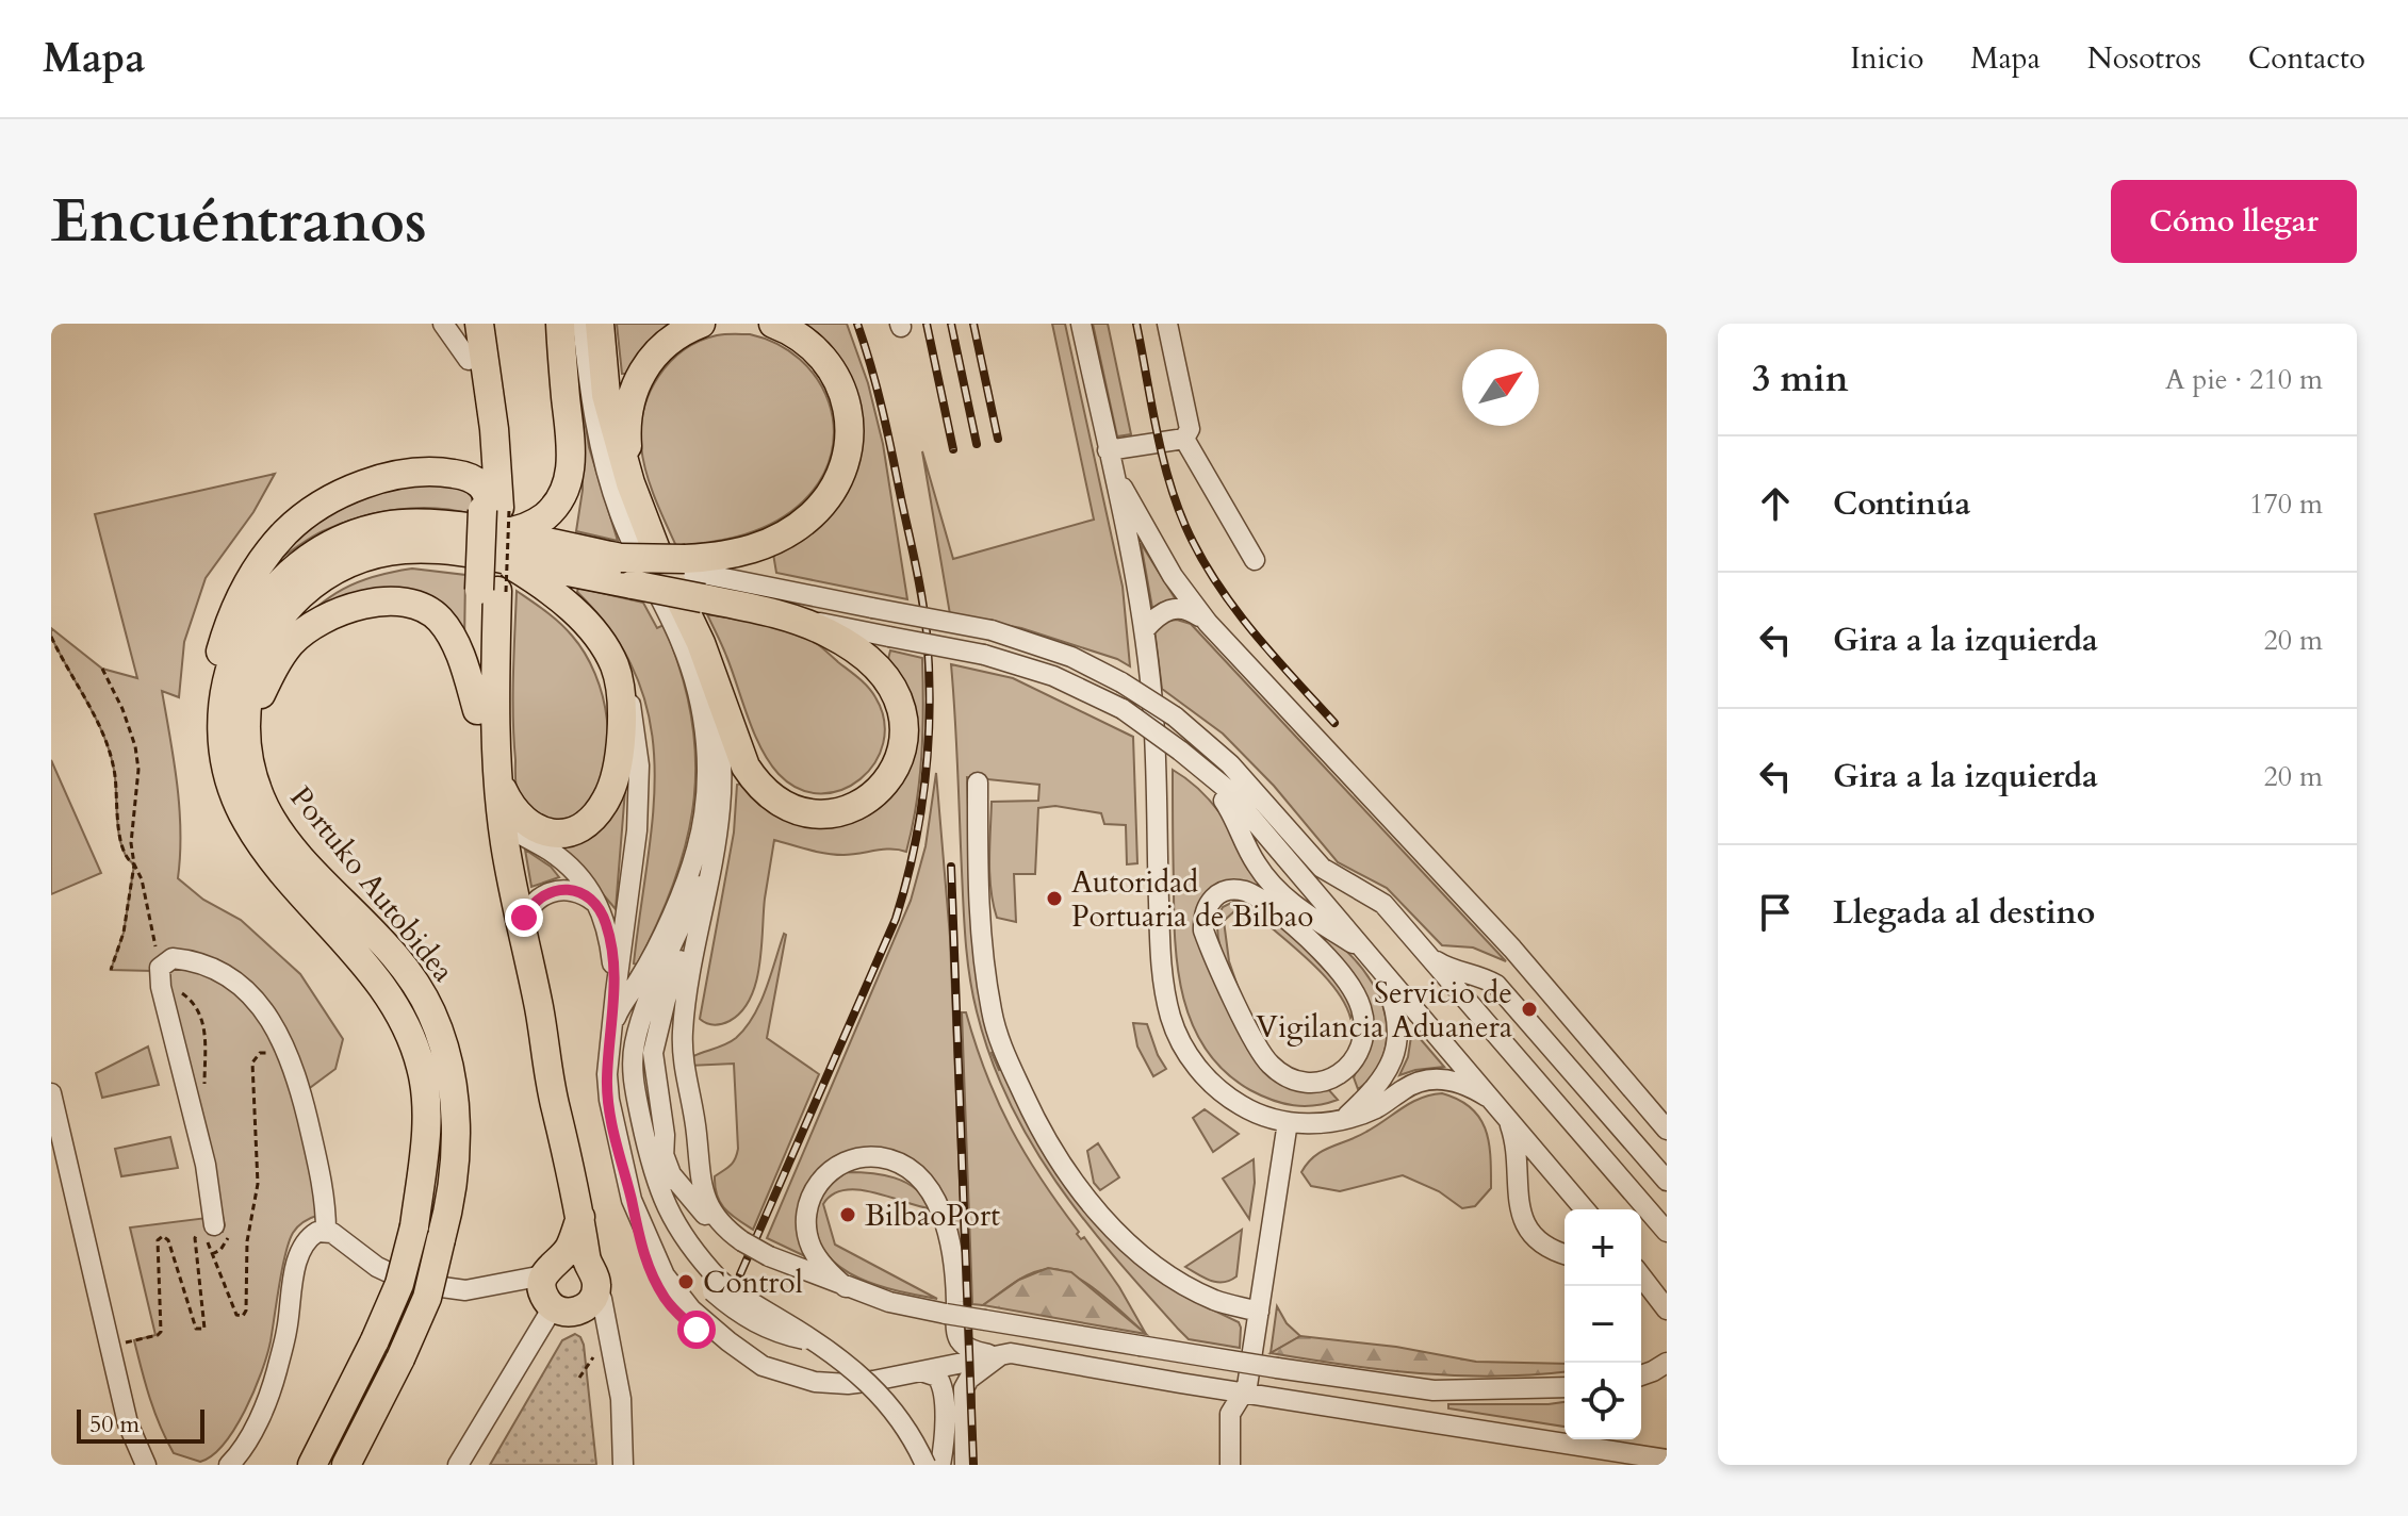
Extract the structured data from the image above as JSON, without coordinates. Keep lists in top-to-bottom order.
{
  "streets": {
    "highway": ["Portuko Autobidea"]
  },
  "places": [
    "Autoridad Portuaria de Bilbao",
    "Servicio de Vigilancia Aduanera",
    "BilbaoPort",
    "Control"
  ],
  "scale_bar": "50 m",
  "north": "top right",
  "page": {
    "header": "Mapa",
    "nav": [
      "Inicio",
      "Mapa",
      "Nosotros",
      "Contacto"
    ],
    "buttons": "Cómo llegar",
    "title": "Encuéntranos",
    "heading": ["3 min", "A pie · 210 m"],
    "list": [
      ["Continúa", "170 m"],
      ["Gira a la izquierda", "20 m"],
      ["Gira a la izquierda", "20 m"],
      "Llegada al destino"
    ],
    "map_buttons": ["+", "−"],
    "scale": "50 m"
  }
}
